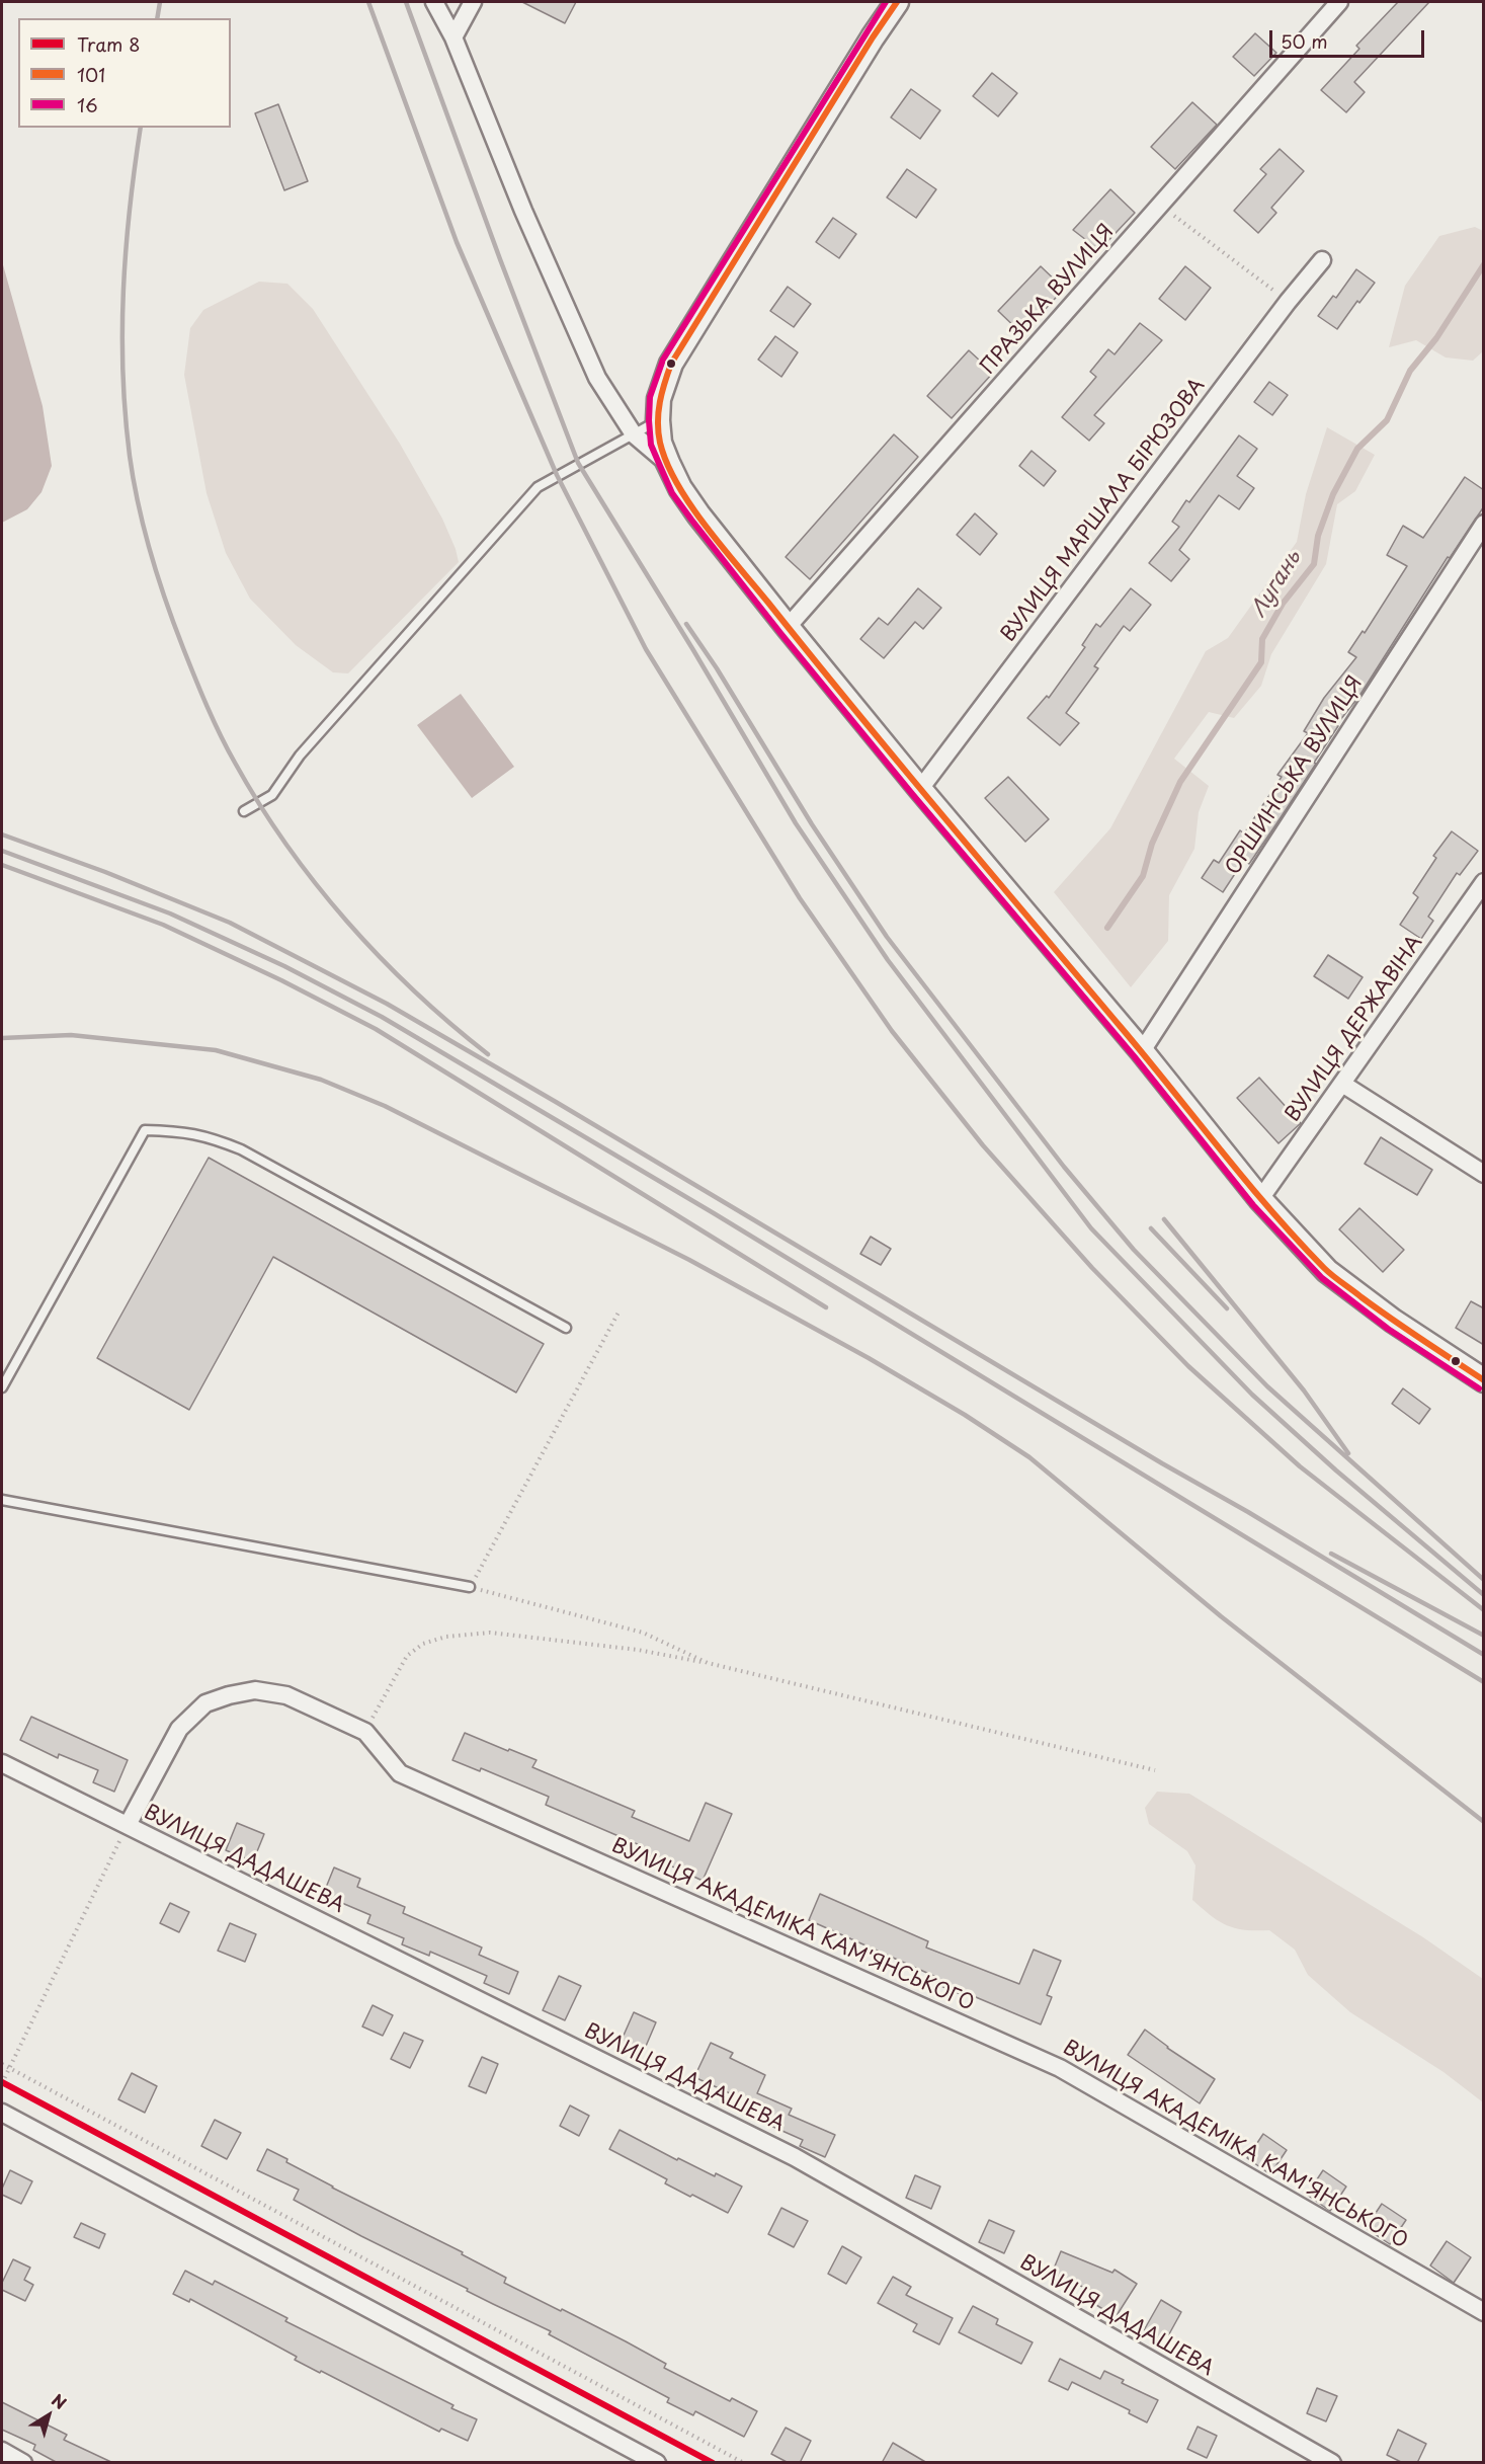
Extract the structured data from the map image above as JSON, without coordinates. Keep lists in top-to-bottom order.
{
  "streets": {
    "street": [
      "ПРАЗЬКА ВУЛИЦЯ",
      "ВУЛИЦЯ МАРШАЛА БІРЮЗОВА",
      "ОРШИНСЬКА ВУЛИЦЯ",
      "ВУЛИЦЯ ДЕРЖАВІНА",
      "ВУЛИЦЯ ДАДАШЕВА",
      "ВУЛИЦЯ АКАДЕМІКА КАМ'ЯНСЬКОГО"
    ]
  },
  "crossings": [
    ["ВУЛИЦЯ ДАДАШЕВА", "ВУЛИЦЯ АКАДЕМІКА КАМ'ЯНСЬКОГО"]
  ],
  "water": ["Лугань"],
  "lines": ["transit line 101", "transit line 16", "tram line 8"],
  "legend": ["Tram 8", "101", "16"],
  "scale_bar": "50 m",
  "north": "top right"
}
